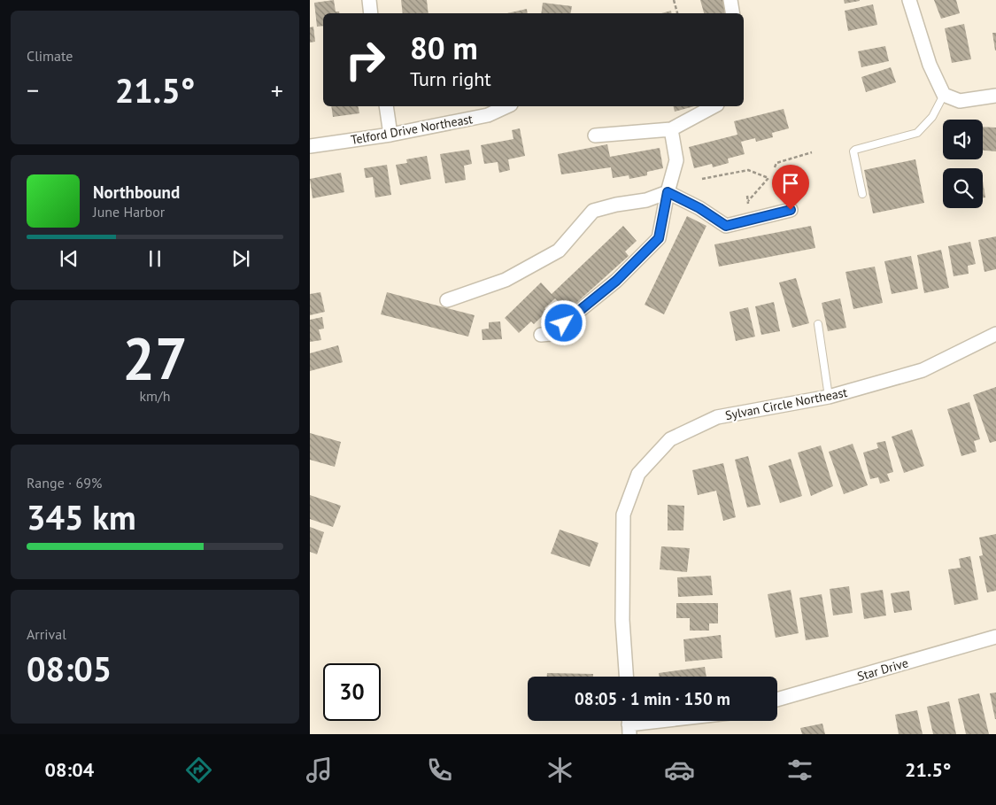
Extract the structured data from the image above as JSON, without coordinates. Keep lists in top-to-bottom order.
{
  "streets": {
    "street": ["Telford Drive Northeast", "Sylvan Circle Northeast", "Star Drive"]
  },
  "page": {
    "tile": [
      "Climate",
      ["27", "km/h"],
      ["Range · 69%", "345 km"],
      ["Arrival", "08:05"]
    ],
    "turn": ["80 m", "Turn right"],
    "heat": ["−", "21.5°", "+"],
    "song": ["Northbound", "June Harbor"],
    "limit": "30",
    "trip": "08:05 · 1 min · 150 m",
    "tabs": ["08:04", "21.5°"]
  }
}
